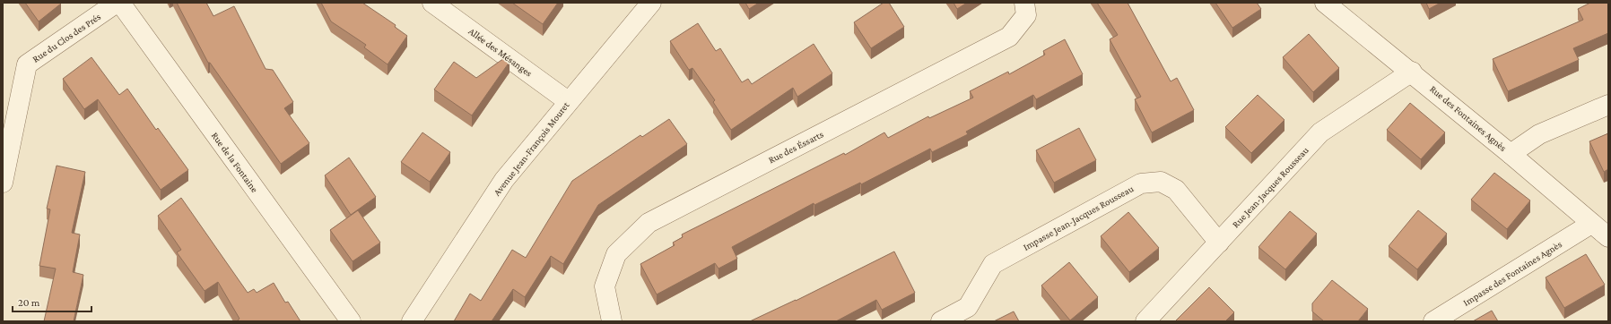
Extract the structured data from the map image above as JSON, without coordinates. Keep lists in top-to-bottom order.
{
  "streets": {
    "street": [
      "Rue du Clos des Prés",
      "Allée des Mésanges",
      "Rue des Fontaines Agnès",
      "Rue des Éssarts",
      "Avenue Jean-François Mouret",
      "Rue de la Fontaine",
      "Rue Jean-Jacques Rousseau",
      "Impasse Jean-Jacques Rousseau",
      "Impasse des Fontaines Agnès"
    ]
  },
  "crossings": [
    ["Allée des Mésanges", "Avenue Jean-François Mouret"],
    ["Rue des Fontaines Agnès", "Rue Jean-Jacques Rousseau"],
    ["Rue des Fontaines Agnès", "Impasse des Fontaines Agnès"],
    ["Rue Jean-Jacques Rousseau", "Impasse Jean-Jacques Rousseau"]
  ],
  "scale_bar": "20 m"
}
